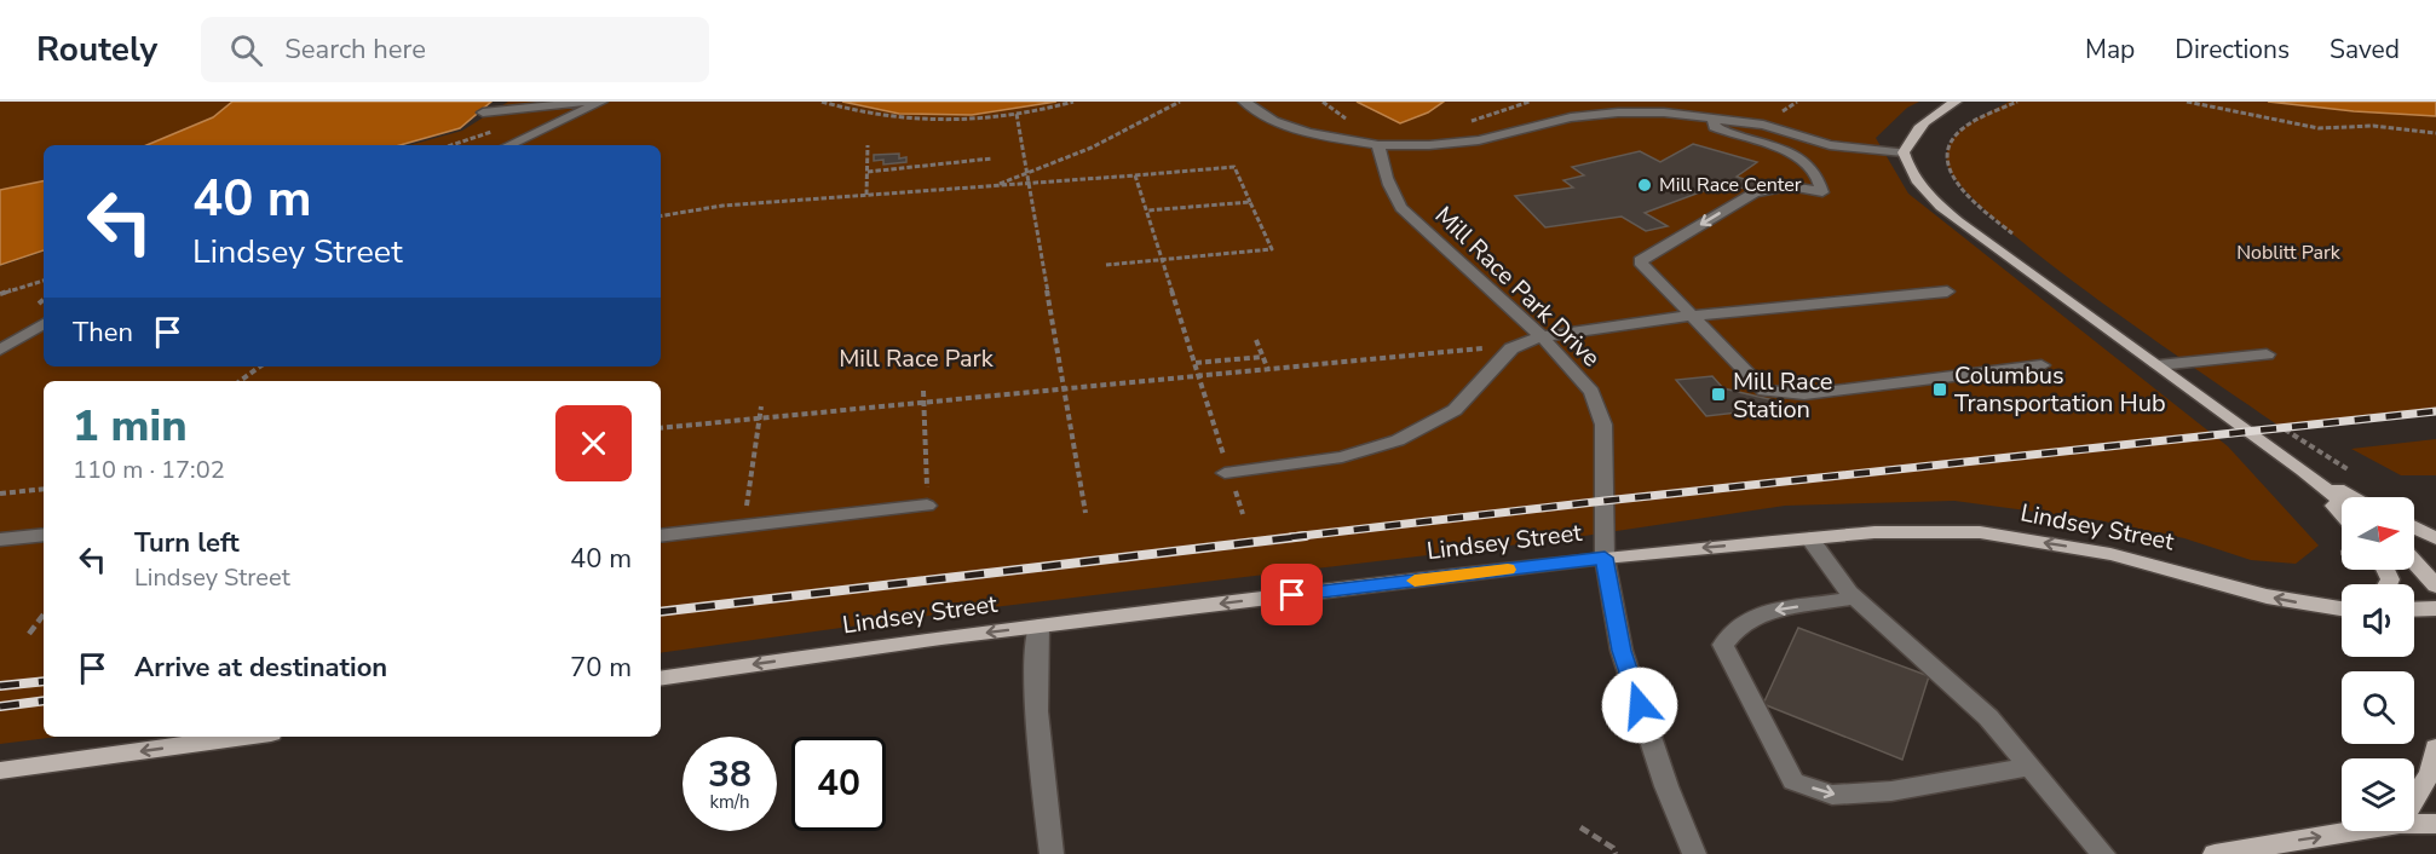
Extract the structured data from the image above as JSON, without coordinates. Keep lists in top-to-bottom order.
{
  "streets": {
    "main road": ["Lindsey Street"],
    "street": ["Mill Race Park Drive"]
  },
  "crossings": [
    ["Mill Race Park Drive", "Lindsey Street"]
  ],
  "one_way": ["Lindsey Street"],
  "parks": ["Noblitt Park", "Mill Race Park"],
  "places": {
    "other": ["Mill Race Center"],
    "transit": ["Columbus Transportation Hub", "Mill Race Station"]
  },
  "north": "right",
  "page": {
    "header": "Routely",
    "search": "Search here",
    "nav": ["Map", "Directions", "Saved"],
    "turn": ["40 m", "Lindsey Street"],
    "then": "Then",
    "heading": ["1 min", "110 m · 17:02"],
    "list": [
      {
        "name": "Turn left",
        "note": "Lindsey Street",
        "value": "40 m"
      },
      {
        "name": "Arrive at destination",
        "value": "70 m"
      }
    ],
    "speed": "38 km/h",
    "limit": "40"
  }
}
